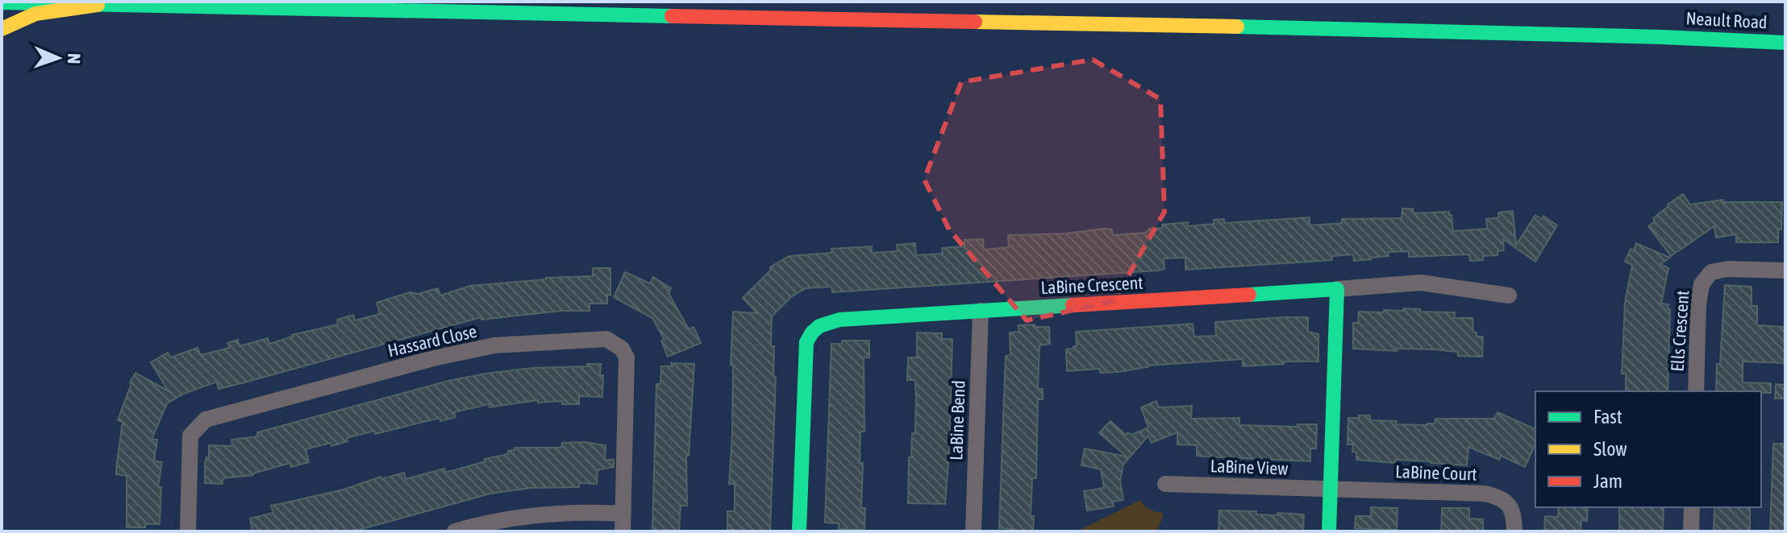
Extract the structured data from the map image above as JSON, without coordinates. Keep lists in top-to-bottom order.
{
  "streets": {
    "main road": ["Neault Road", "LaBine Crescent"],
    "street": [
      "Ells Crescent",
      "Hassard Close",
      "LaBine Bend",
      "LaBine View",
      "LaBine Court"
    ]
  },
  "crossings": [
    ["LaBine Crescent", "LaBine Bend"],
    ["LaBine View", "LaBine Court"]
  ],
  "legend": ["Fast", "Slow", "Jam"],
  "north": "right"
}
